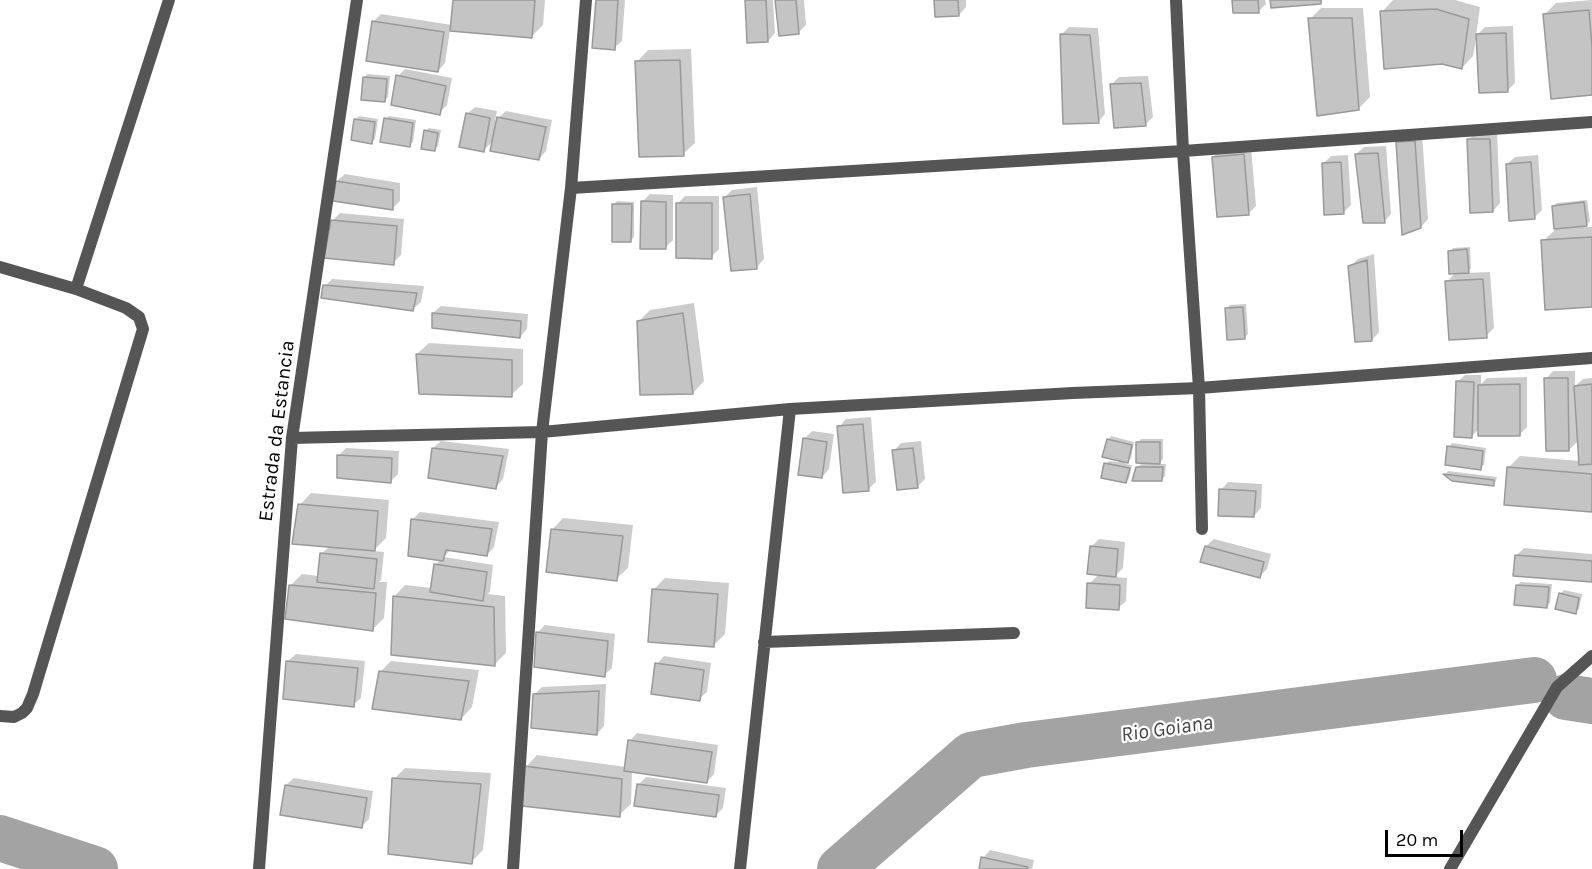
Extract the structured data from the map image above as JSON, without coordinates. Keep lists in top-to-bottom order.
{
  "streets": {
    "street": ["Estrada da Estancia"]
  },
  "water": ["Rio Goiana"],
  "scale_bar": "20 m"
}
